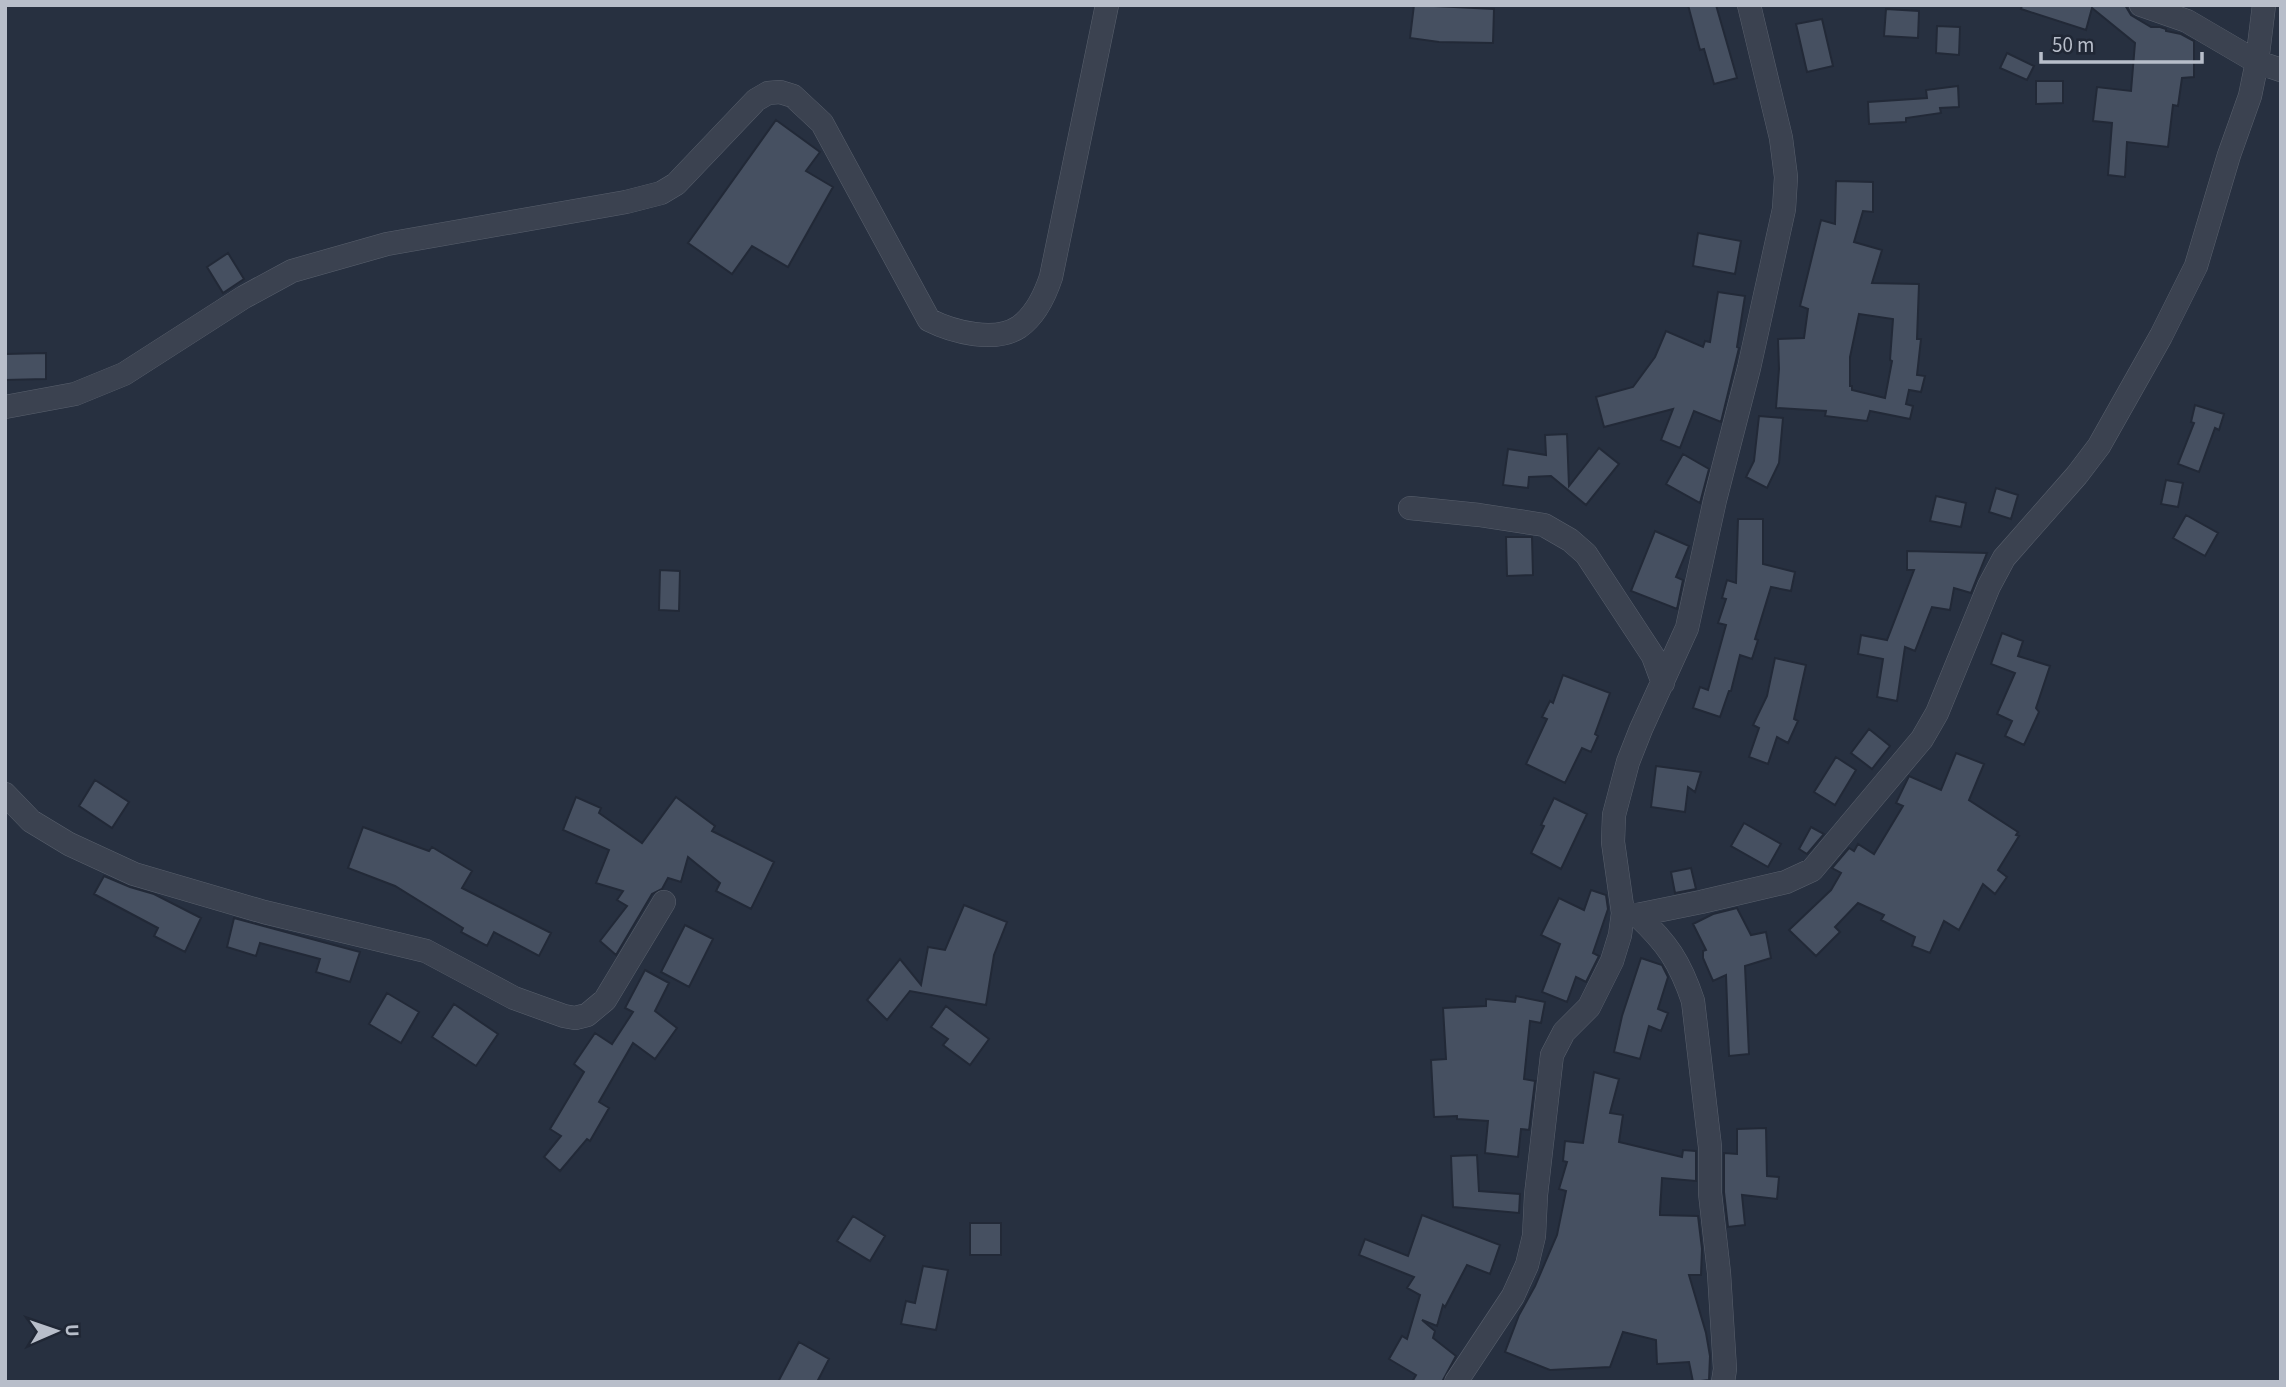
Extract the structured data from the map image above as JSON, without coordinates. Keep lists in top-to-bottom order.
{
  "scale_bar": "50 m",
  "north": "right"
}
